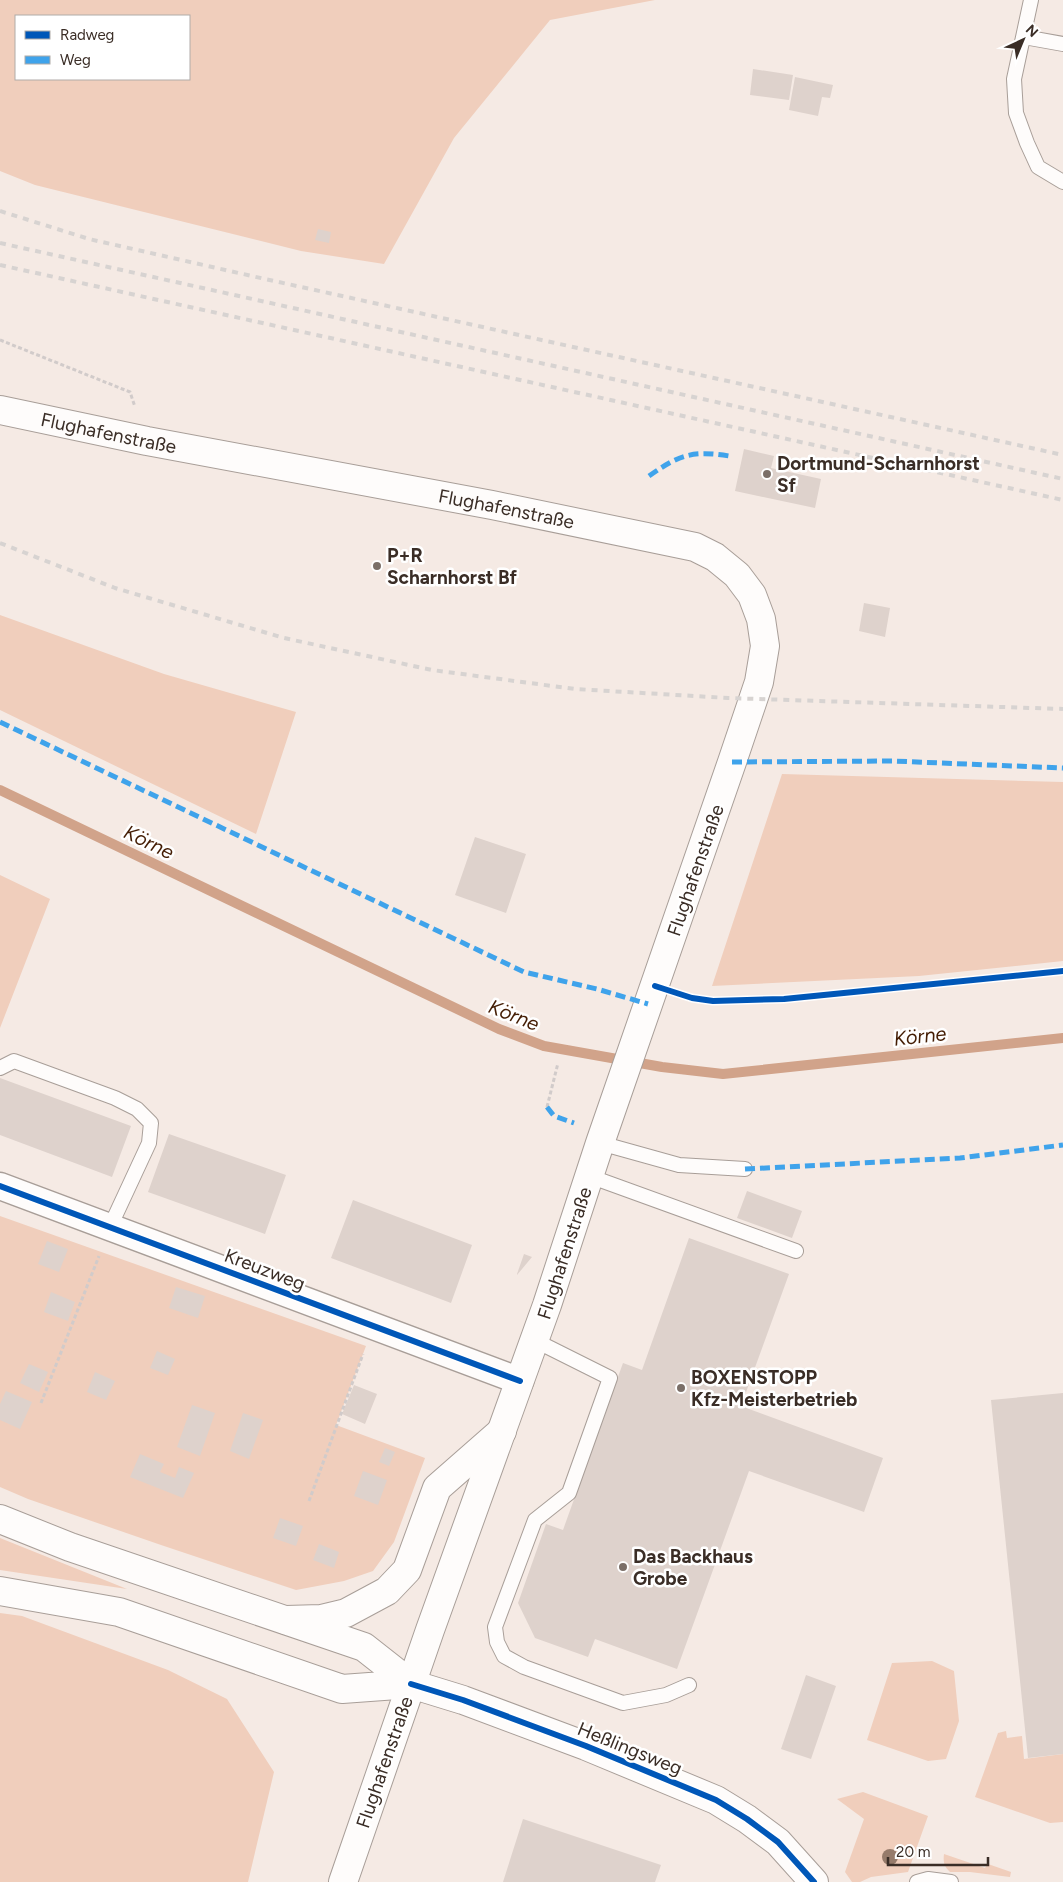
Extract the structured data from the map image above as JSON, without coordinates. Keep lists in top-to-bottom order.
{
  "streets": {
    "main road": ["Flughafenstraße", "Heßlingsweg"],
    "street": ["Kreuzweg"]
  },
  "crossings": [
    ["Flughafenstraße", "Kreuzweg"],
    ["Flughafenstraße", "Heßlingsweg"]
  ],
  "water": ["Körne"],
  "places": [
    "Dortmund-Scharnhorst Sf",
    "P+R Scharnhorst Bf",
    "BOXENSTOPP Kfz-Meisterbetrieb",
    "Das Backhaus Grobe"
  ],
  "legend": ["Radweg", "Weg"],
  "scale_bar": "20 m",
  "north": "top right"
}
